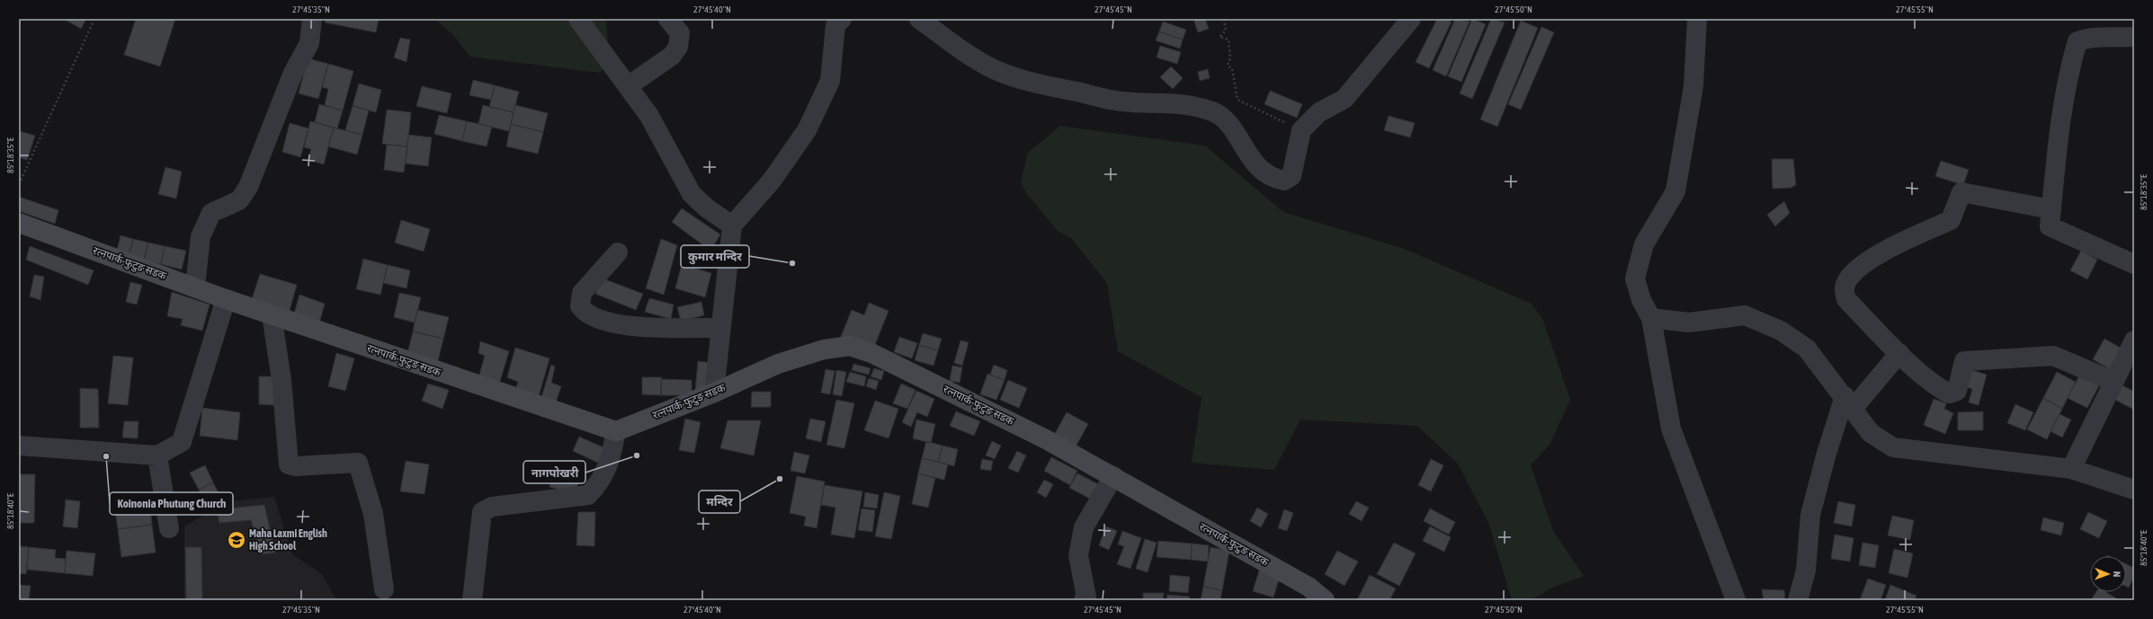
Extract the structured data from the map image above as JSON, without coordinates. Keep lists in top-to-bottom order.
{
  "streets": {
    "street": ["रत्नपार्क-फुटुङ सडक"]
  },
  "places": {
    "other": [
      "कुमार मन्दिर",
      "नागपोखरी",
      "Koinonia Phutung Church",
      "मन्दिर"
    ],
    "school or university": ["Maha Laxmi English High School"]
  },
  "north": "right",
  "coordinates": [
    "27°45'35\"N",
    "27°45'40\"N",
    "27°45'45\"N",
    "27°45'50\"N",
    "27°45'55\"N",
    "85°18'35\"E",
    "85°18'40\"E"
  ]
}
